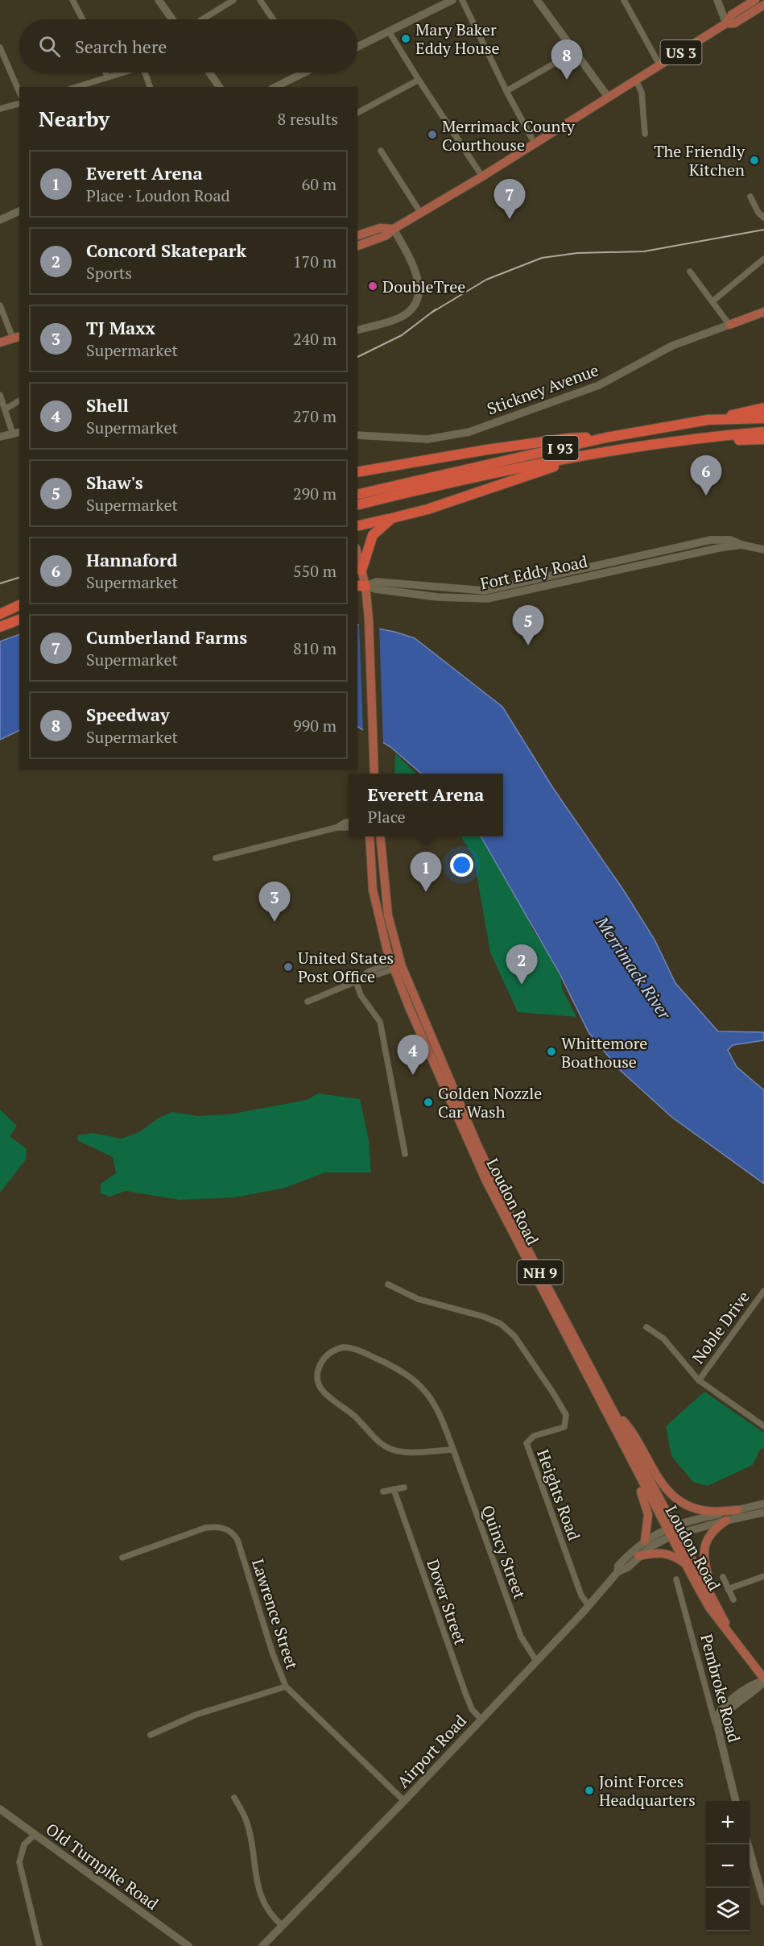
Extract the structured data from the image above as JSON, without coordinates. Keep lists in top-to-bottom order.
{
  "streets": {
    "highway": ["I 93"],
    "main road": ["US 3", "Loudon Road", "NH 9"],
    "street": [
      "Stickney Avenue",
      "Fort Eddy Road",
      "Noble Drive",
      "Heights Road",
      "Quincy Street",
      "Dover Street",
      "Lawrence Street",
      "Pembroke Road",
      "Airport Road",
      "Old Turnpike Road"
    ]
  },
  "crossings": [
    ["Loudon Road", "Airport Road"],
    ["Heights Road", "Airport Road"],
    ["Quincy Street", "Airport Road"],
    ["Dover Street", "Airport Road"],
    ["Lawrence Street", "Airport Road"]
  ],
  "water": ["Merrimack River"],
  "places": [
    "Mary Baker Eddy House",
    "Merrimack County Courthouse",
    "The Friendly Kitchen",
    "DoubleTree",
    "United States Post Office",
    "Whittemore Boathouse",
    "Golden Nozzle Car Wash",
    "Joint Forces Headquarters"
  ],
  "page": {
    "search": "Search here",
    "pins": [
      "8",
      "7",
      "6",
      "5",
      "1",
      "3",
      "2",
      "4"
    ],
    "heading": ["Nearby", "8 results"],
    "list": [
      {
        "mark": "1",
        "name": "Everett Arena",
        "note": "Place · Loudon Road",
        "value": "60 m"
      },
      {
        "mark": "2",
        "name": "Concord Skatepark",
        "note": "Sports",
        "value": "170 m"
      },
      {
        "mark": "3",
        "name": "TJ Maxx",
        "note": "Supermarket",
        "value": "240 m"
      },
      {
        "mark": "4",
        "name": "Shell",
        "note": "Supermarket",
        "value": "270 m"
      },
      {
        "mark": "5",
        "name": "Shaw's",
        "note": "Supermarket",
        "value": "290 m"
      },
      {
        "mark": "6",
        "name": "Hannaford",
        "note": "Supermarket",
        "value": "550 m"
      },
      {
        "mark": "7",
        "name": "Cumberland Farms",
        "note": "Supermarket",
        "value": "810 m"
      },
      {
        "mark": "8",
        "name": "Speedway",
        "note": "Supermarket",
        "value": "990 m"
      }
    ],
    "popup": ["Everett Arena", "Place"],
    "map_buttons": ["+", "−"]
  }
}
